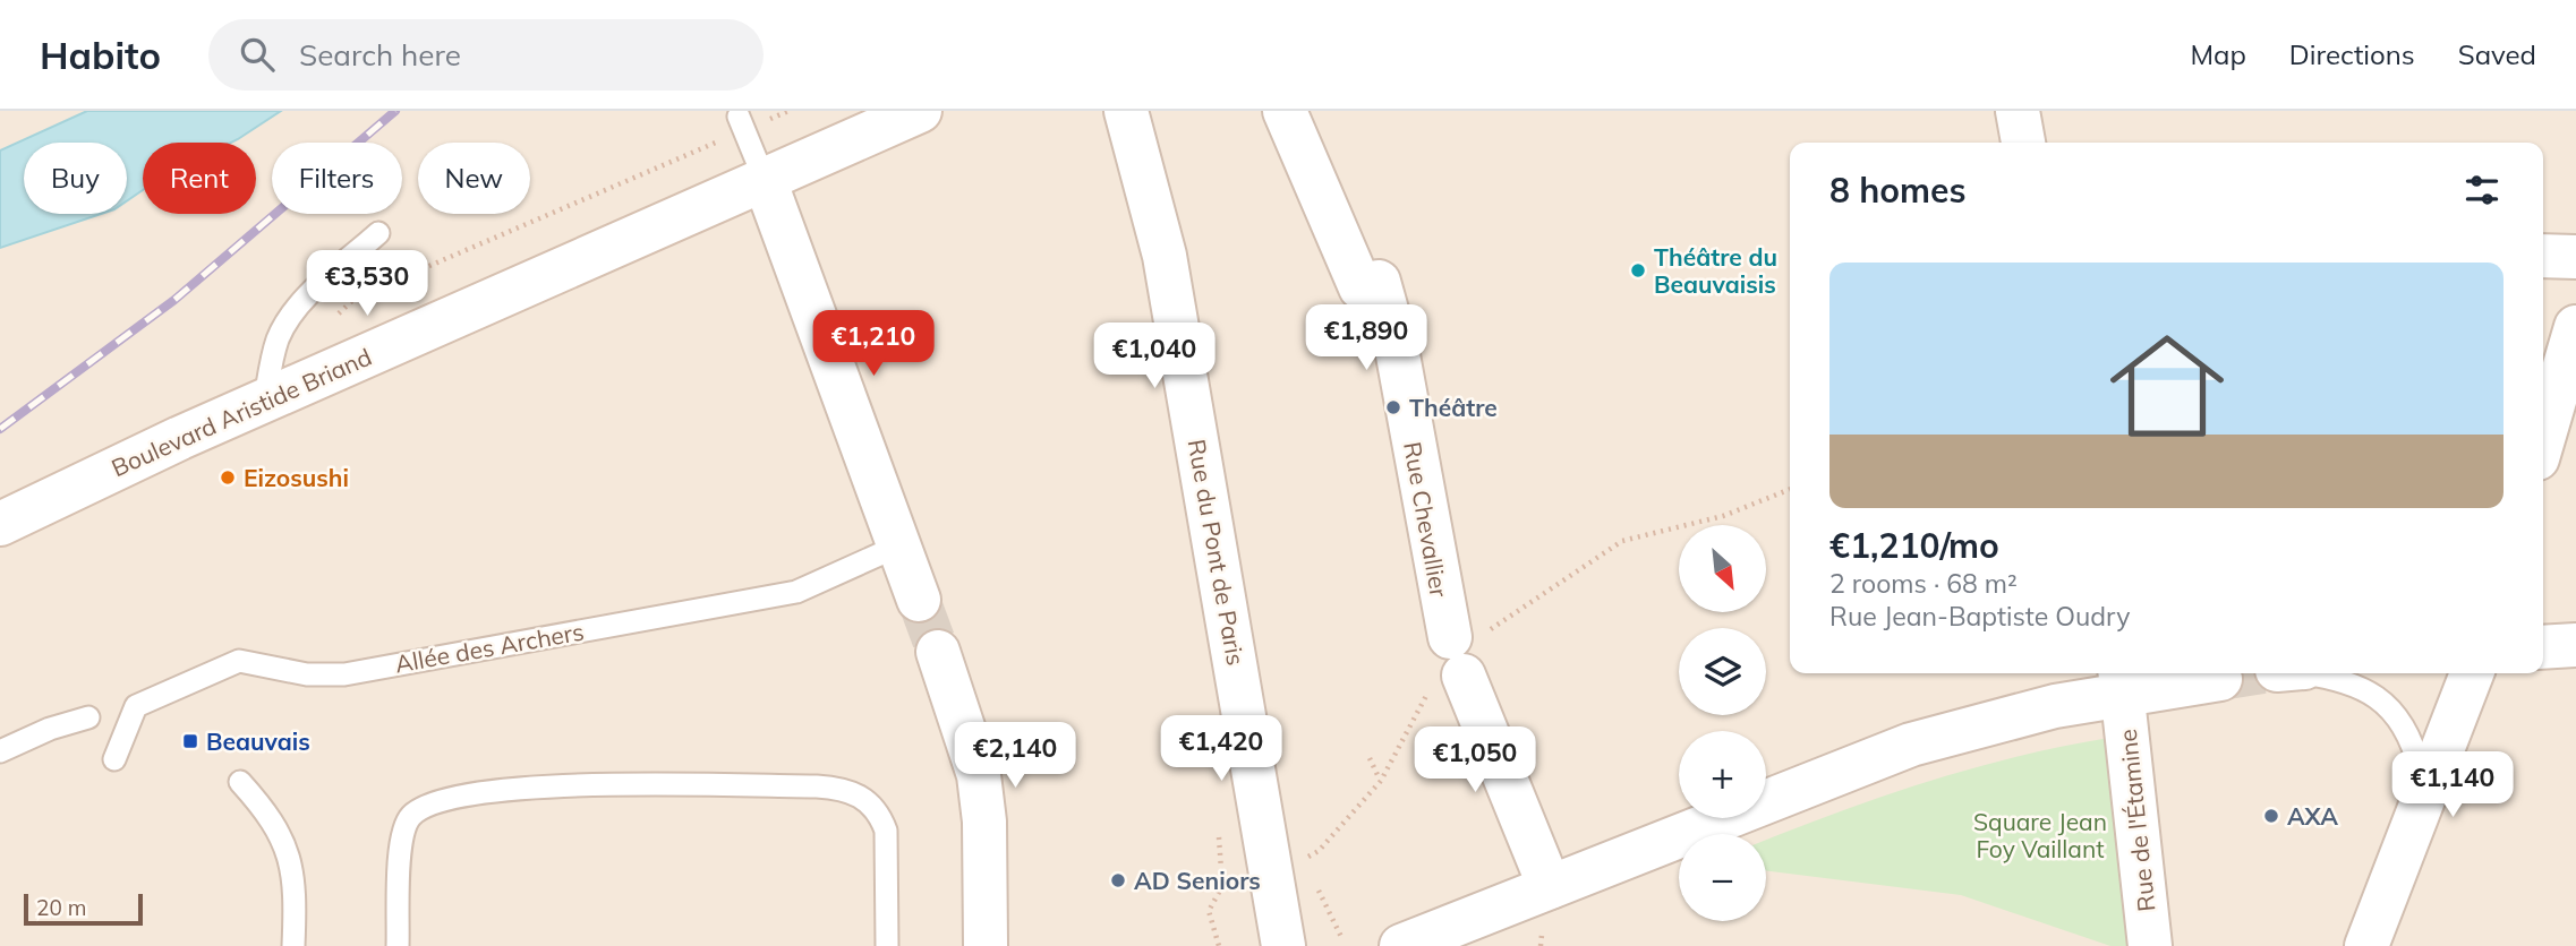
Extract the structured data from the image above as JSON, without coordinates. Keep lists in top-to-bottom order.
{
  "streets": {
    "street": [
      "Boulevard Aristide Briand",
      "Rue Chevallier",
      "Rue du Pont de Paris",
      "Rue de l'Étamine"
    ],
    "lane": ["Allée des Archers"]
  },
  "parks": ["Square Jean Foy Vaillant"],
  "places": {
    "other": [
      "Théâtre du Beauvaisis",
      "Théâtre",
      "Eizosushi",
      "AXA",
      "AD Seniors"
    ],
    "transit": ["Beauvais"]
  },
  "scale_bar": "20 m",
  "north": "bottom right",
  "page": {
    "header": "Habito",
    "search": "Search here",
    "nav": ["Map", "Directions", "Saved"],
    "chip": [
      "Buy",
      "Rent",
      "Filters",
      "New"
    ],
    "heading": "8 homes",
    "list": [
      {
        "name": "€1,210/mo",
        "note": "2 rooms · 68 m² · Rue Jean-Baptiste Oudry"
      }
    ],
    "price": [
      "€3,530",
      "€1,890",
      "€1,210",
      "€1,040",
      "€1,420",
      "€2,140",
      "€1,050",
      "€1,140"
    ],
    "map_buttons": ["+", "−"],
    "scale": "20 m"
  }
}
